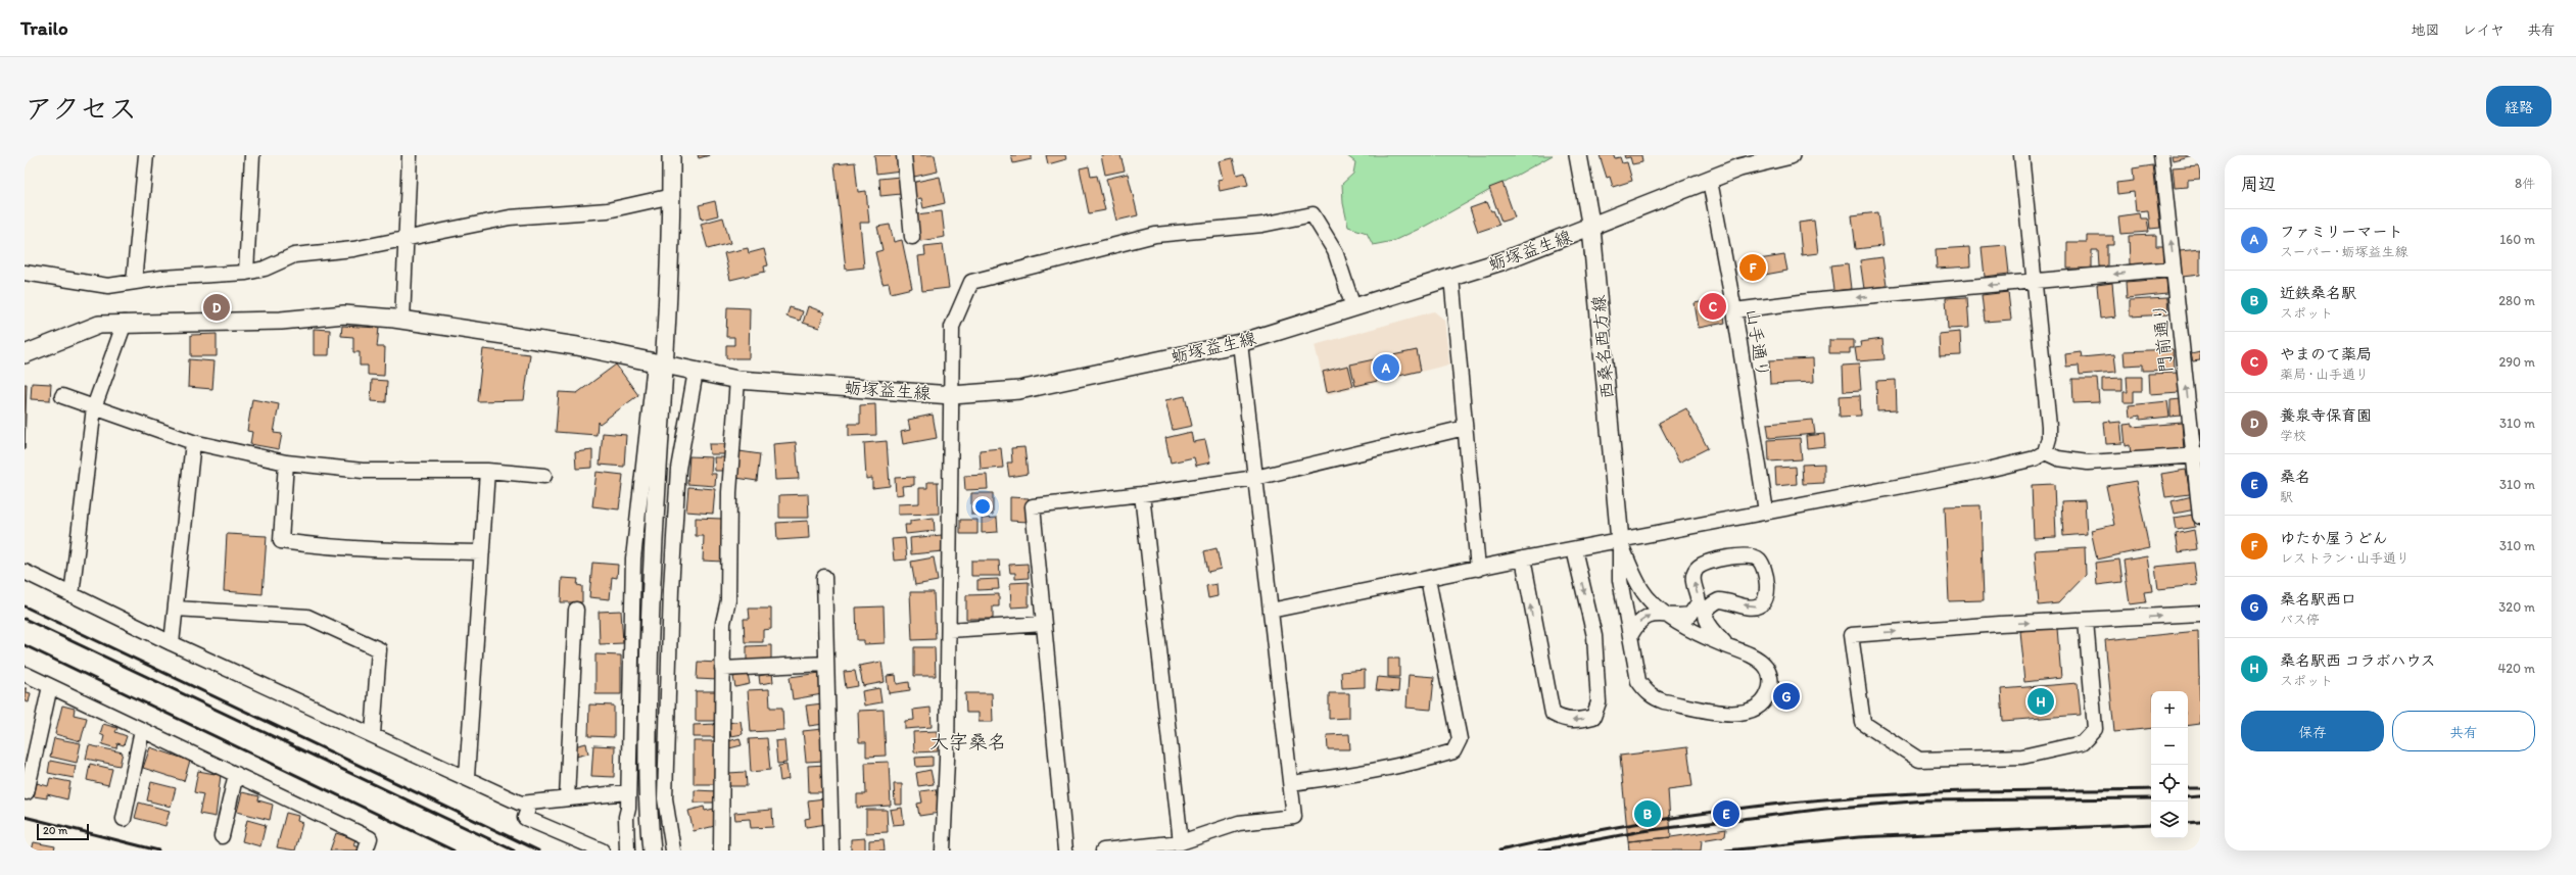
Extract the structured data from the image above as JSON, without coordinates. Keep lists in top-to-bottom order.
{
  "streets": {
    "street": [
      "蛎塚益生線",
      "門前通り",
      "山手通り",
      "西桑名西方線"
    ]
  },
  "crossings": [
    ["蛎塚益生線", "山手通り"],
    ["蛎塚益生線", "西桑名西方線"]
  ],
  "one_way": ["門前通り"],
  "districts": ["大字桑名"],
  "scale_bar": "20 m",
  "page": {
    "header": "Trailo",
    "nav": ["地図", "レイヤ", "共有"],
    "title": "アクセス",
    "buttons": [
      "経路",
      ["保存", "共有"]
    ],
    "heading": ["周辺", "8件"],
    "list": [
      {
        "mark": "A",
        "name": "ファミリーマート",
        "note": "スーパー · 蛎塚益生線",
        "value": "160 m"
      },
      {
        "mark": "B",
        "name": "近鉄桑名駅",
        "note": "スポット",
        "value": "280 m"
      },
      {
        "mark": "C",
        "name": "やまのて薬局",
        "note": "薬局 · 山手通り",
        "value": "290 m"
      },
      {
        "mark": "D",
        "name": "養泉寺保育園",
        "note": "学校",
        "value": "310 m"
      },
      {
        "mark": "E",
        "name": "桑名",
        "note": "駅",
        "value": "310 m"
      },
      {
        "mark": "F",
        "name": "ゆたか屋うどん",
        "note": "レストラン · 山手通り",
        "value": "310 m"
      },
      {
        "mark": "G",
        "name": "桑名駅西口",
        "note": "バス停",
        "value": "320 m"
      },
      {
        "mark": "H",
        "name": "桑名駅西 コラボハウス",
        "note": "スポット",
        "value": "420 m"
      }
    ],
    "pins": [
      "F",
      "C",
      "D",
      "A",
      "G",
      "H",
      "B",
      "E"
    ],
    "map_buttons": ["+", "−"],
    "scale": "20 m"
  }
}
